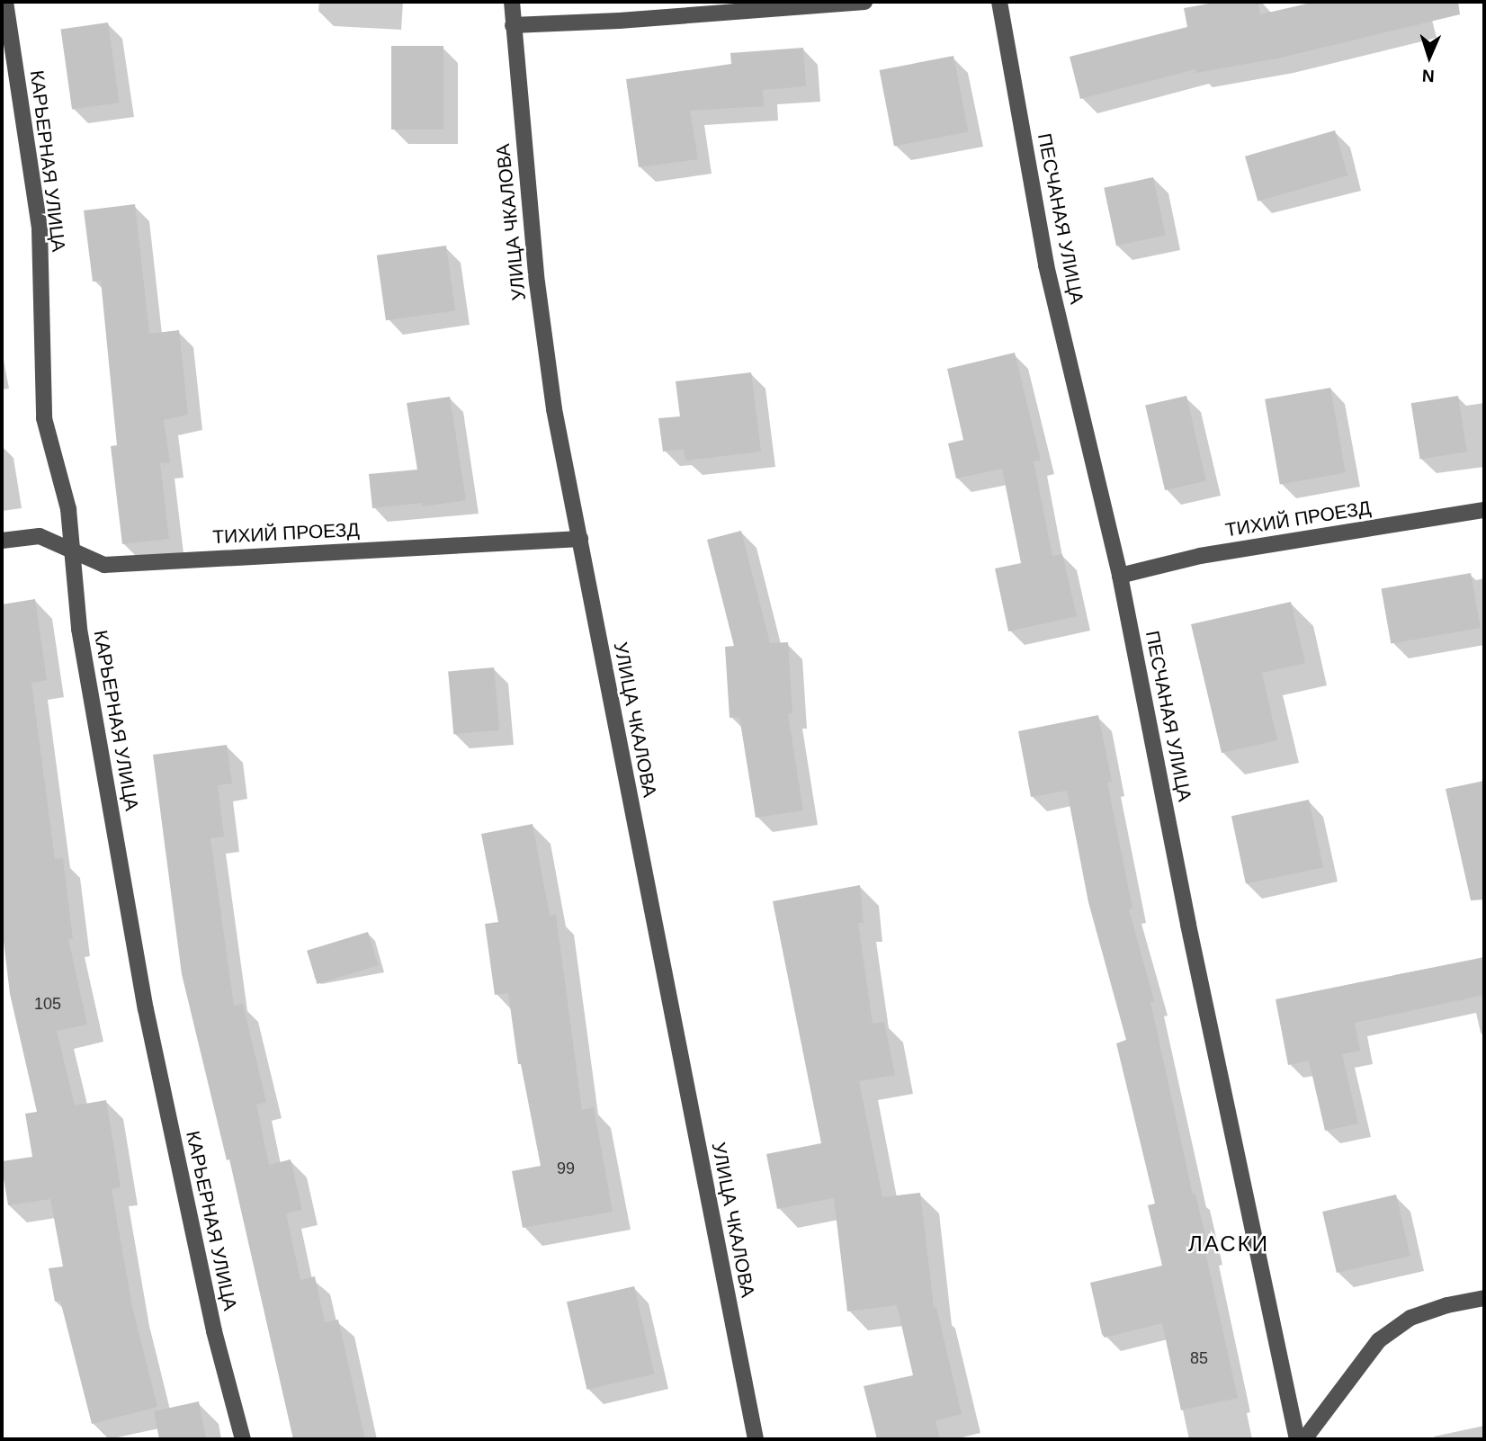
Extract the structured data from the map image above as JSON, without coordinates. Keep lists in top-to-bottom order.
{
  "streets": {
    "street": [
      "КАРЬЕРНАЯ УЛИЦА",
      "ПЕСЧАНАЯ УЛИЦА",
      "УЛИЦА ЧКАЛОВА",
      "ТИХИЙ ПРОЕЗД"
    ]
  },
  "crossings": [
    ["КАРЬЕРНАЯ УЛИЦА", "ТИХИЙ ПРОЕЗД"],
    ["ПЕСЧАНАЯ УЛИЦА", "ТИХИЙ ПРОЕЗД"],
    ["УЛИЦА ЧКАЛОВА", "ТИХИЙ ПРОЕЗД"]
  ],
  "districts": ["ЛАСКИ"],
  "house_numbers": ["105", "99", "85"],
  "north": "bottom"
}
